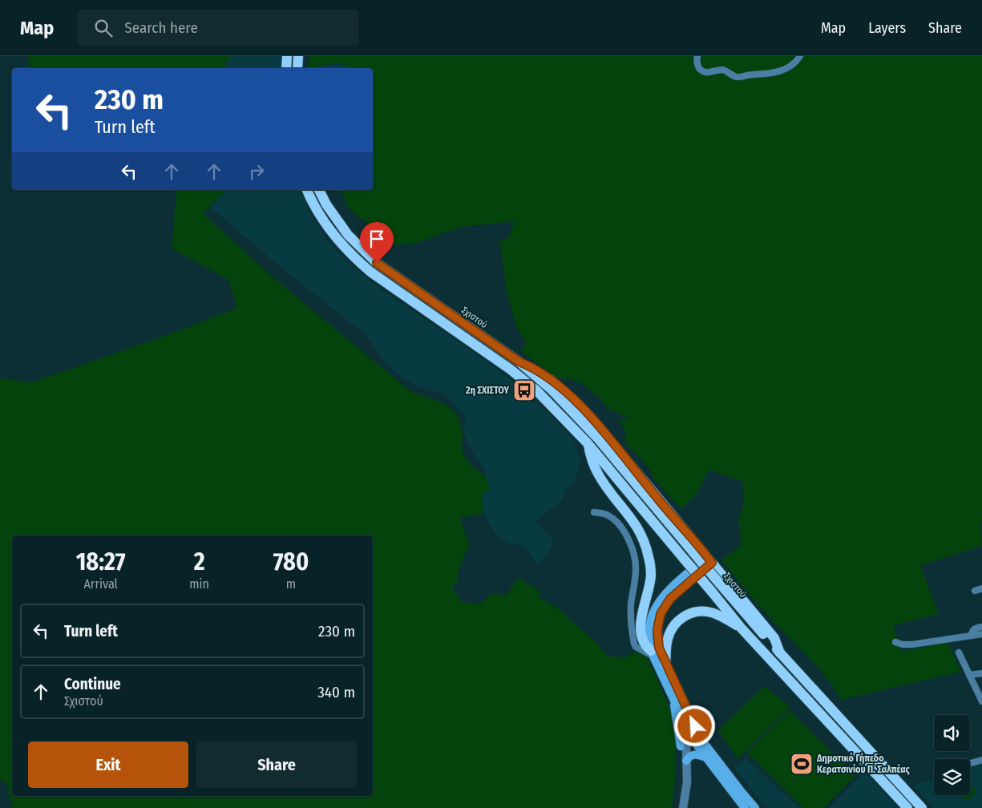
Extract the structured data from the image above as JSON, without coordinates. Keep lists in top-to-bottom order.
{
  "streets": {
    "main road": ["Σχιστού"]
  },
  "places": {
    "bus stop": ["2η ΣΧΙΣΤΟΥ"],
    "sports": ["Δημοτικό Γήπεδο Κερατσινίου Π. Σαλπέας"]
  },
  "page": {
    "header": "Map",
    "search": "Search here",
    "nav": ["Map", "Layers", "Share"],
    "turn": ["230 m", "Turn left"],
    "eta": [
      "18:27",
      "Arrival",
      "2",
      "min",
      "780",
      "m"
    ],
    "list": [
      {
        "name": "Turn left",
        "value": "230 m"
      },
      {
        "name": "Continue",
        "note": "Σχιστού",
        "value": "340 m"
      }
    ],
    "buttons": ["Exit", "Share"]
  }
}
